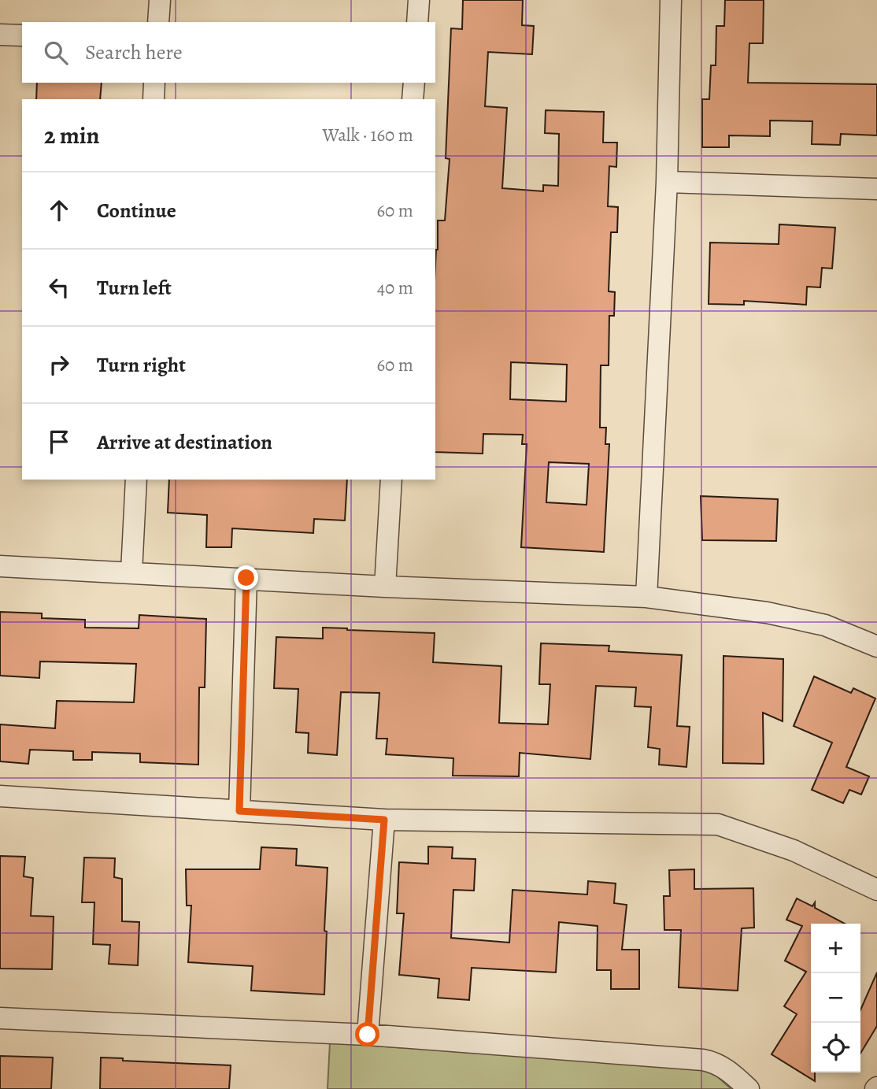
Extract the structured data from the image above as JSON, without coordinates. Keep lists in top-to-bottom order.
{
  "page": {
    "search": "Search here",
    "heading": ["2 min", "Walk · 160 m"],
    "list": [
      ["Continue", "60 m"],
      ["Turn left", "40 m"],
      ["Turn right", "60 m"],
      "Arrive at destination"
    ],
    "map_buttons": ["+", "−"]
  }
}
